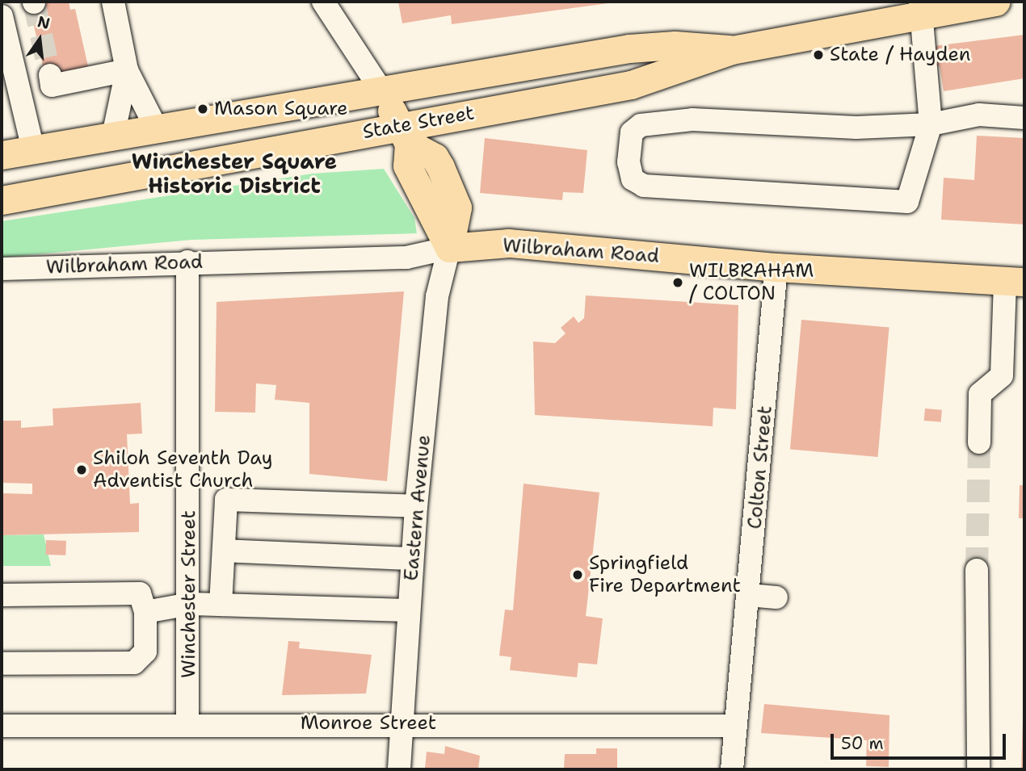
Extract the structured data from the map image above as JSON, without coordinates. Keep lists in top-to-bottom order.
{
  "streets": {
    "main road": ["State Street", "Wilbraham Road", "Eastern Avenue"],
    "street": ["Colton Street", "Winchester Street", "Monroe Street"]
  },
  "crossings": [
    ["State Street", "Eastern Avenue"],
    ["Wilbraham Road", "Colton Street"],
    ["Wilbraham Road", "Eastern Avenue"],
    ["Wilbraham Road", "Winchester Street"],
    ["Colton Street", "Monroe Street"],
    ["Eastern Avenue", "Monroe Street"],
    ["Winchester Street", "Monroe Street"]
  ],
  "districts": ["Winchester Square Historic District"],
  "places": [
    "State / Hayden",
    "Mason Square",
    "WILBRAHAM / COLTON",
    "Shiloh Seventh Day Adventist Church",
    "Springfield Fire Department"
  ],
  "scale_bar": "50 m",
  "north": "top"
}
